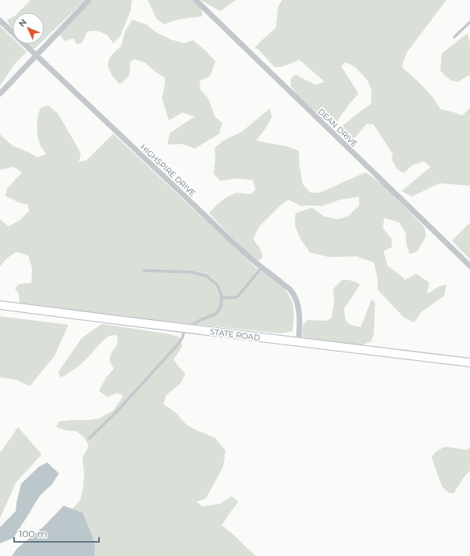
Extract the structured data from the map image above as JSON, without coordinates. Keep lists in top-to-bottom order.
{
  "streets": {
    "street": ["DEAN DRIVE", "HIGHSPIRE DRIVE", "STATE ROAD"]
  },
  "crossings": [
    ["HIGHSPIRE DRIVE", "STATE ROAD"]
  ],
  "scale_bar": "100 m",
  "north": "top left"
}
